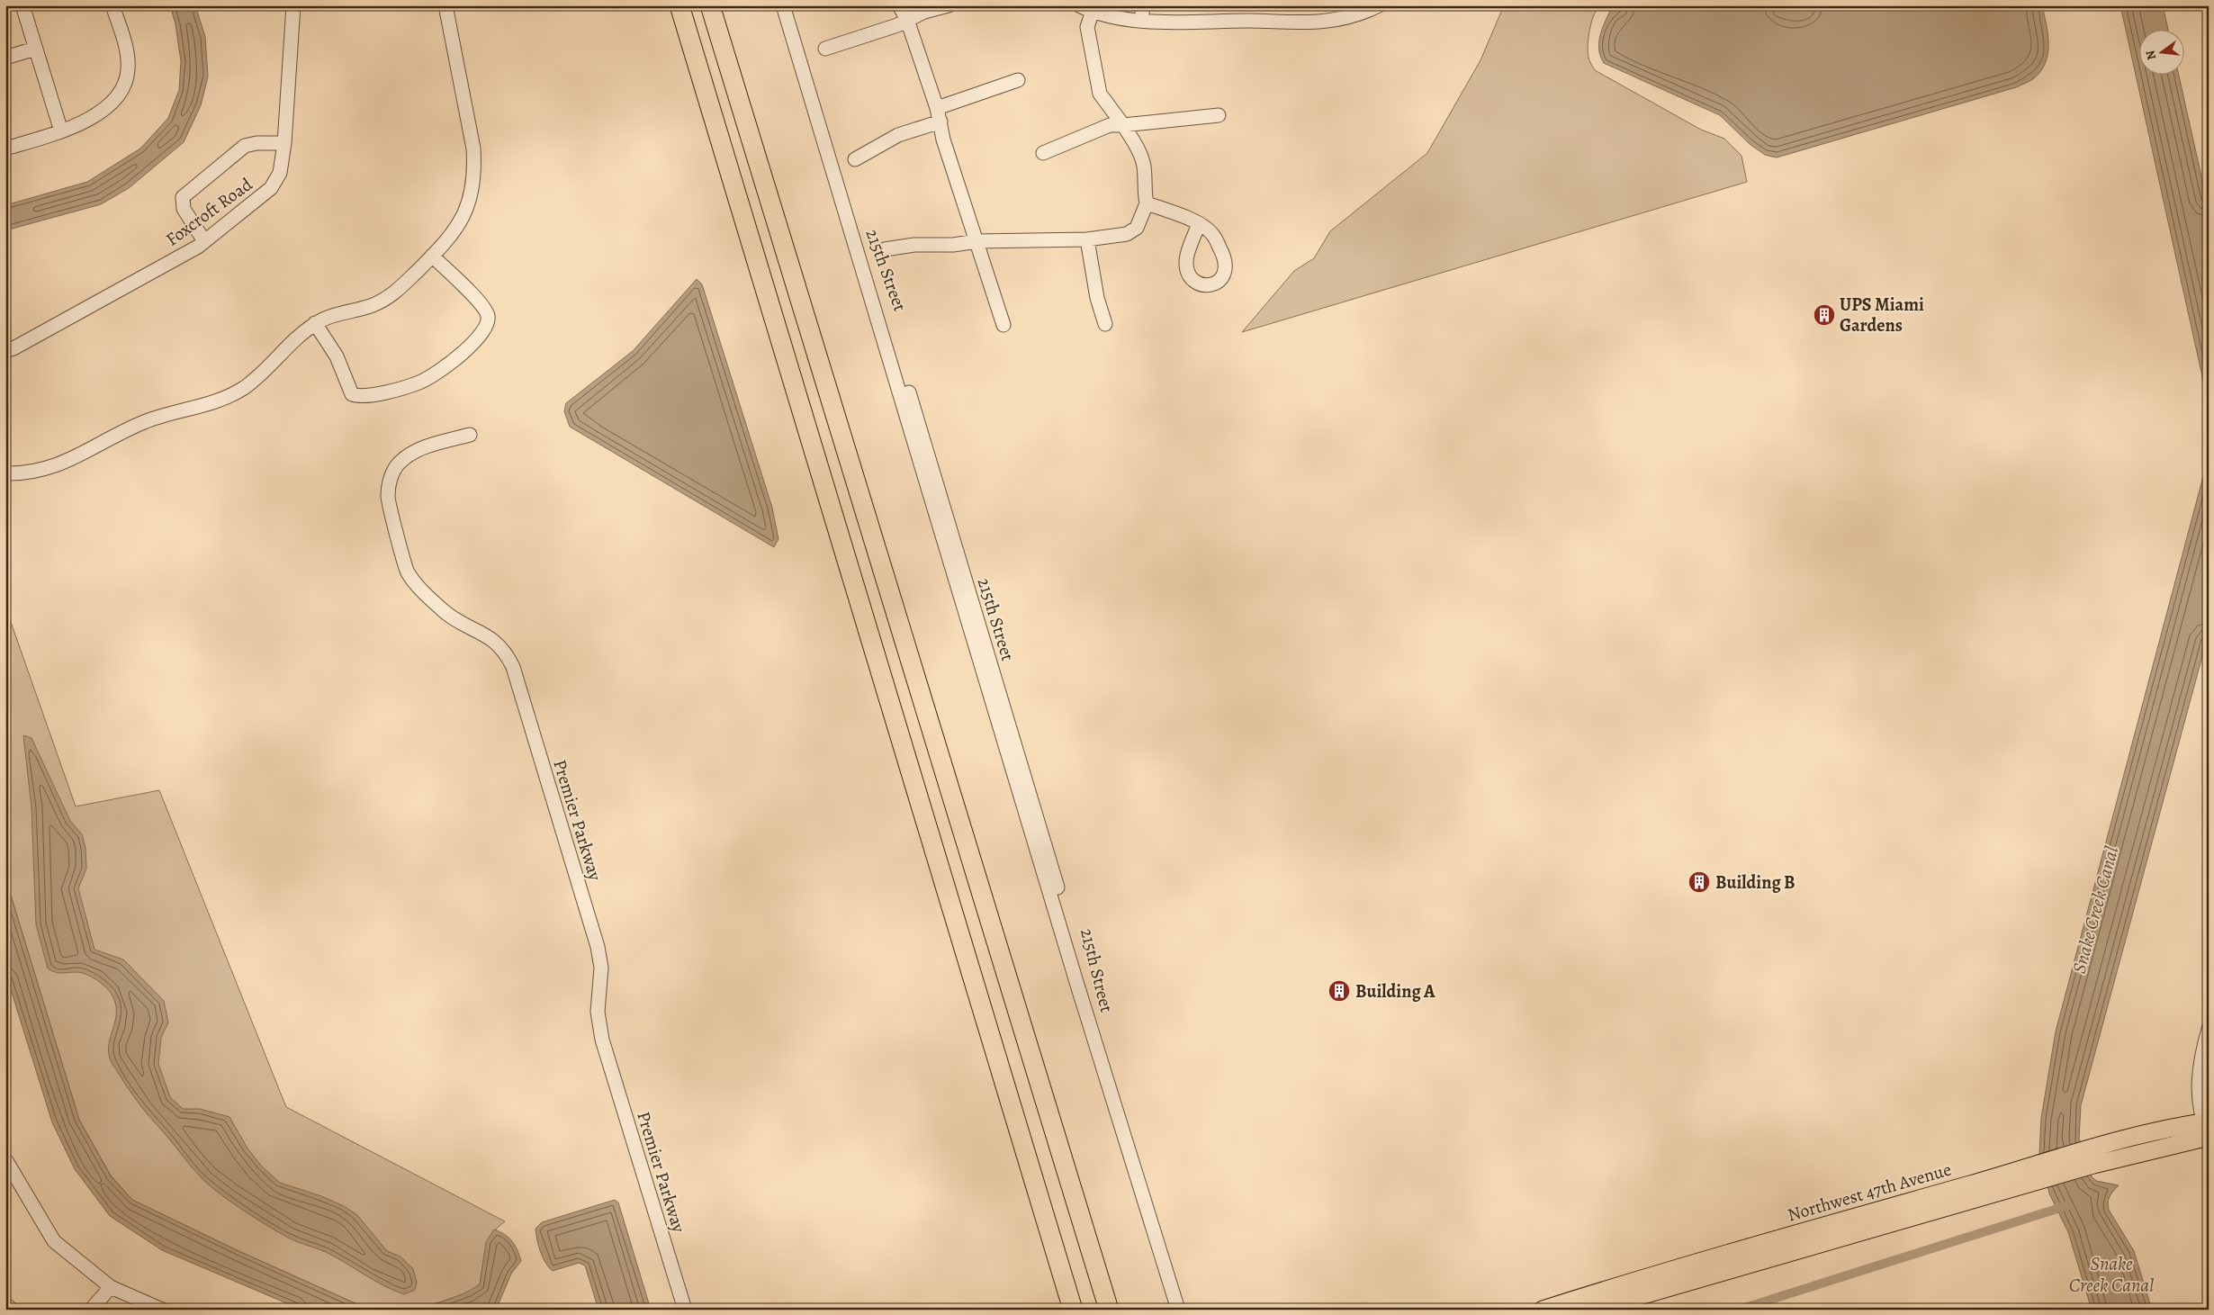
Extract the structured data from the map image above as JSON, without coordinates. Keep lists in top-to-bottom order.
{
  "streets": {
    "main road": ["Northwest 47th Avenue"],
    "street": ["Foxcroft Road", "215th Street", "Premier Parkway"]
  },
  "water": ["Snake Creek Canal"],
  "places": {
    "building": ["UPS Miami Gardens", "Building B", "Building A"]
  },
  "north": "left"
}
